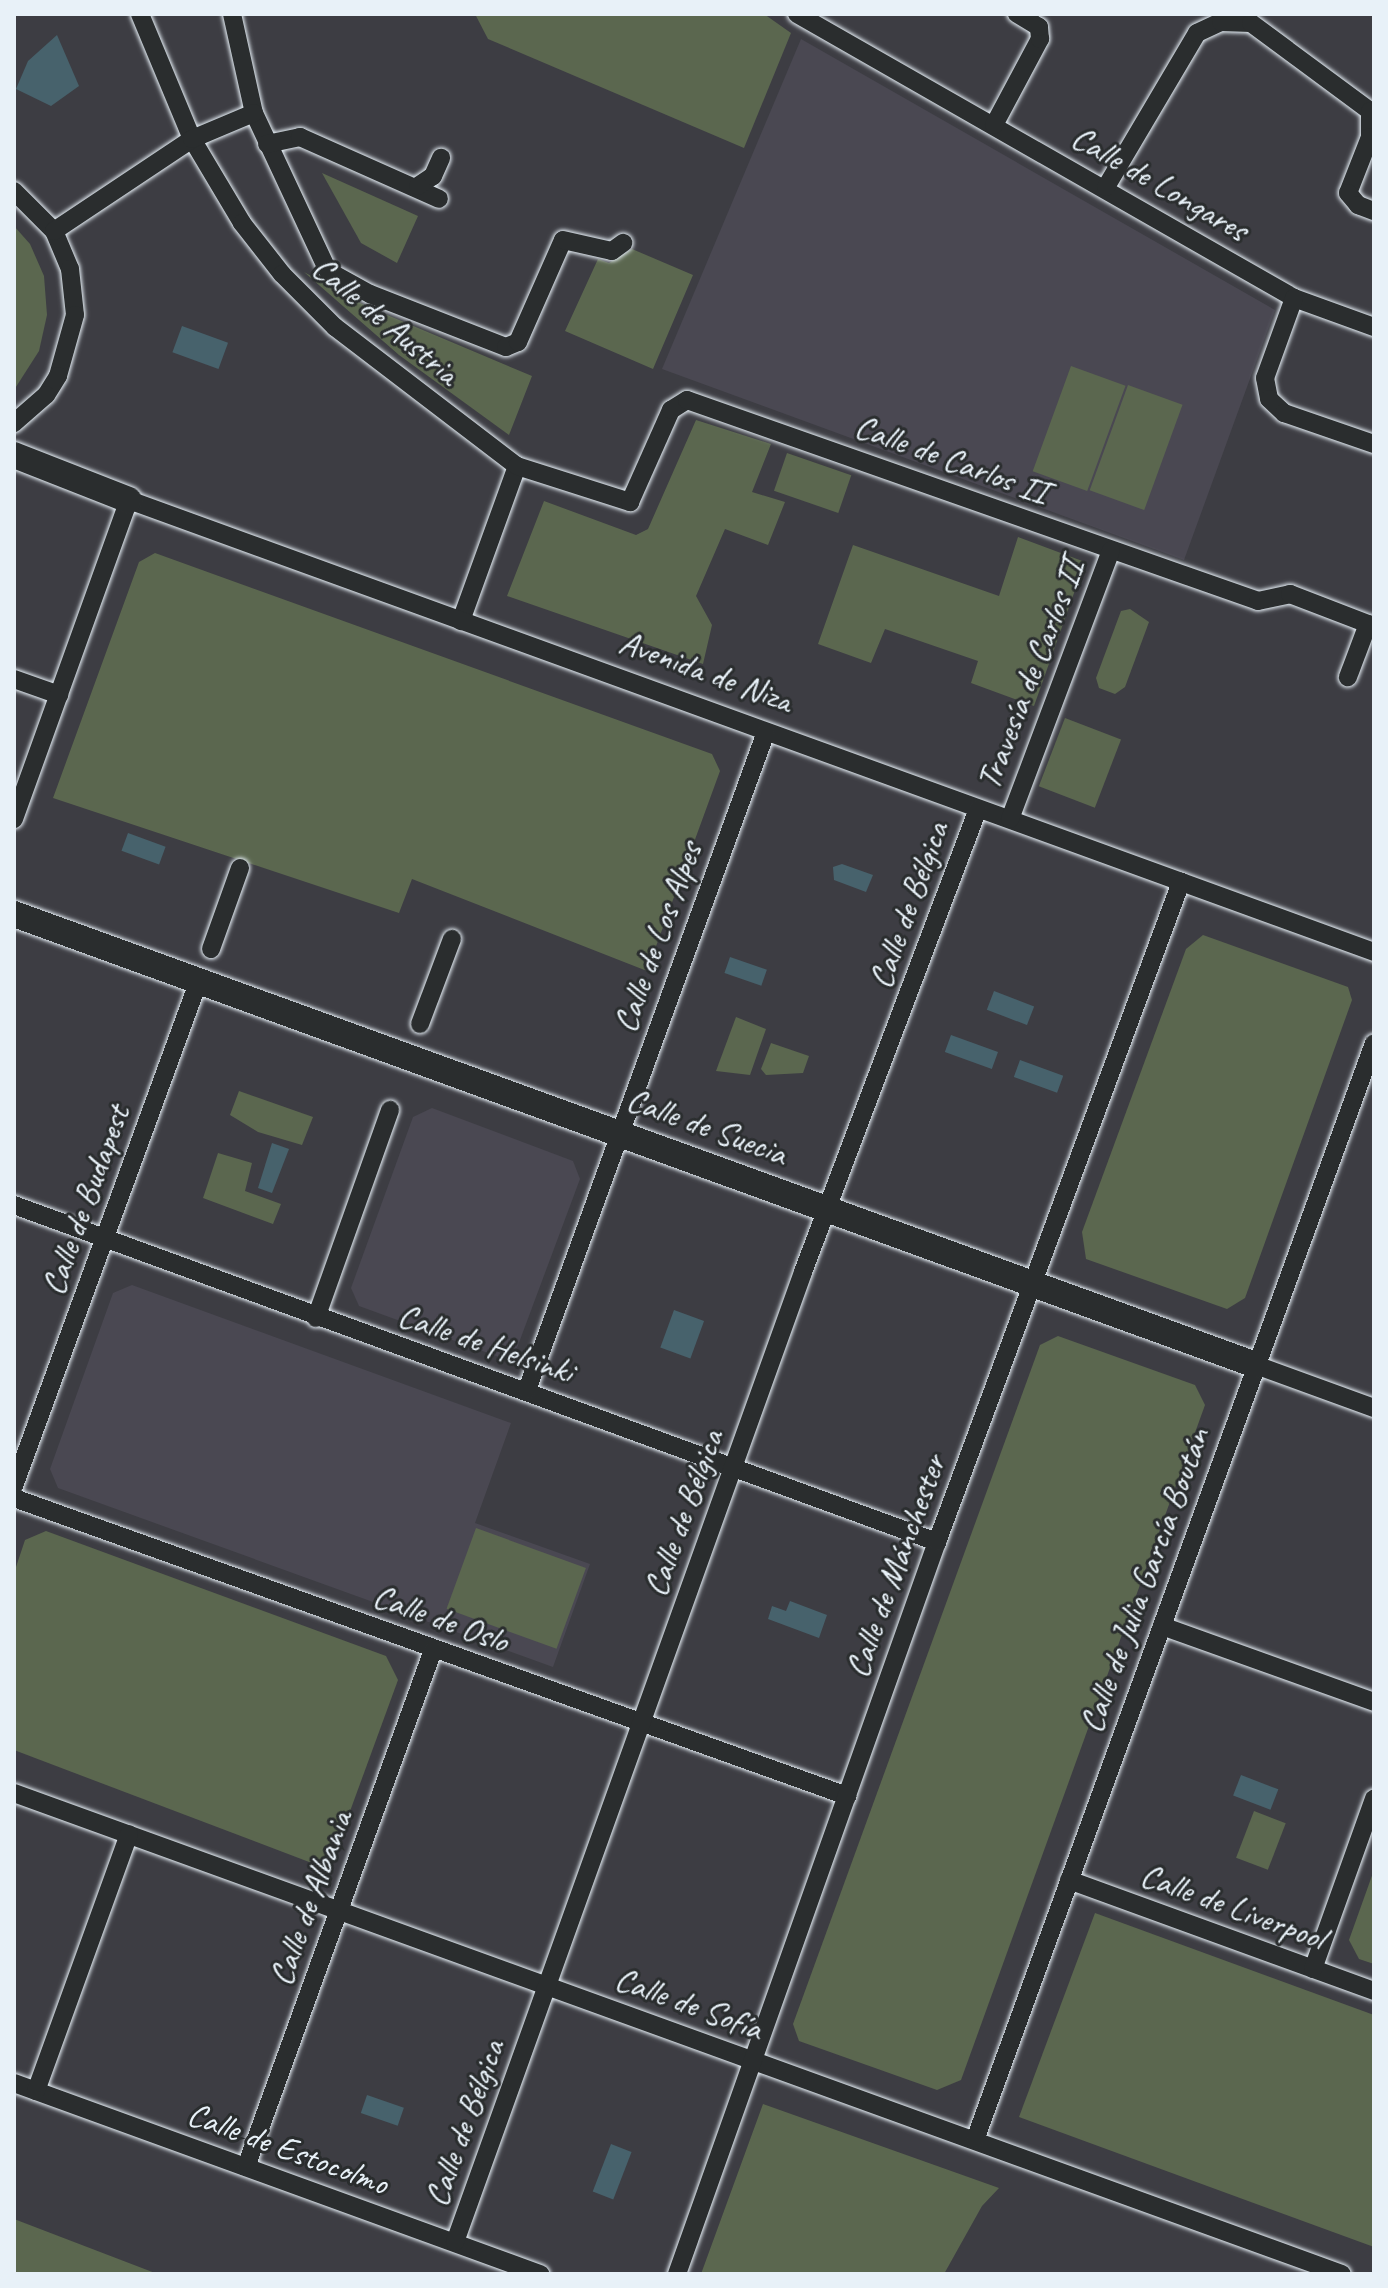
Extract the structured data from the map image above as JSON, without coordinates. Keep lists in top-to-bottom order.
{
  "streets": {
    "street": [
      "Calle de Longares",
      "Calle de Austria",
      "Calle de Carlos II",
      "Avenida de Niza",
      "Travesía de Carlos II",
      "Calle de Bélgica",
      "Calle de Los Alpes",
      "Calle de Suecia",
      "Calle de Budapest",
      "Calle de Helsinki",
      "Calle de Mánchester",
      "Calle de Julia García Boután",
      "Calle de Oslo",
      "Calle de Albania",
      "Calle de Liverpool",
      "Calle de Sofía",
      "Calle de Estocolmo"
    ]
  },
  "crossings": [
    ["Calle de Austria", "Calle de Carlos II"],
    ["Calle de Carlos II", "Travesía de Carlos II"],
    ["Avenida de Niza", "Travesía de Carlos II"],
    ["Avenida de Niza", "Calle de Bélgica"],
    ["Avenida de Niza", "Calle de Los Alpes"],
    ["Avenida de Niza", "Calle de Mánchester"],
    ["Calle de Bélgica", "Calle de Suecia"],
    ["Calle de Bélgica", "Calle de Helsinki"],
    ["Calle de Bélgica", "Calle de Oslo"],
    ["Calle de Bélgica", "Calle de Sofía"],
    ["Calle de Bélgica", "Calle de Estocolmo"],
    ["Calle de Los Alpes", "Calle de Suecia"],
    ["Calle de Los Alpes", "Calle de Helsinki"],
    ["Calle de Suecia", "Calle de Budapest"],
    ["Calle de Suecia", "Calle de Mánchester"],
    ["Calle de Suecia", "Calle de Julia García Boután"],
    ["Calle de Budapest", "Calle de Helsinki"],
    ["Calle de Helsinki", "Calle de Mánchester"],
    ["Calle de Mánchester", "Calle de Oslo"],
    ["Calle de Mánchester", "Calle de Sofía"],
    ["Calle de Julia García Boután", "Calle de Liverpool"],
    ["Calle de Julia García Boután", "Calle de Sofía"],
    ["Calle de Oslo", "Calle de Albania"],
    ["Calle de Albania", "Calle de Sofía"],
    ["Calle de Albania", "Calle de Estocolmo"]
  ]
}
